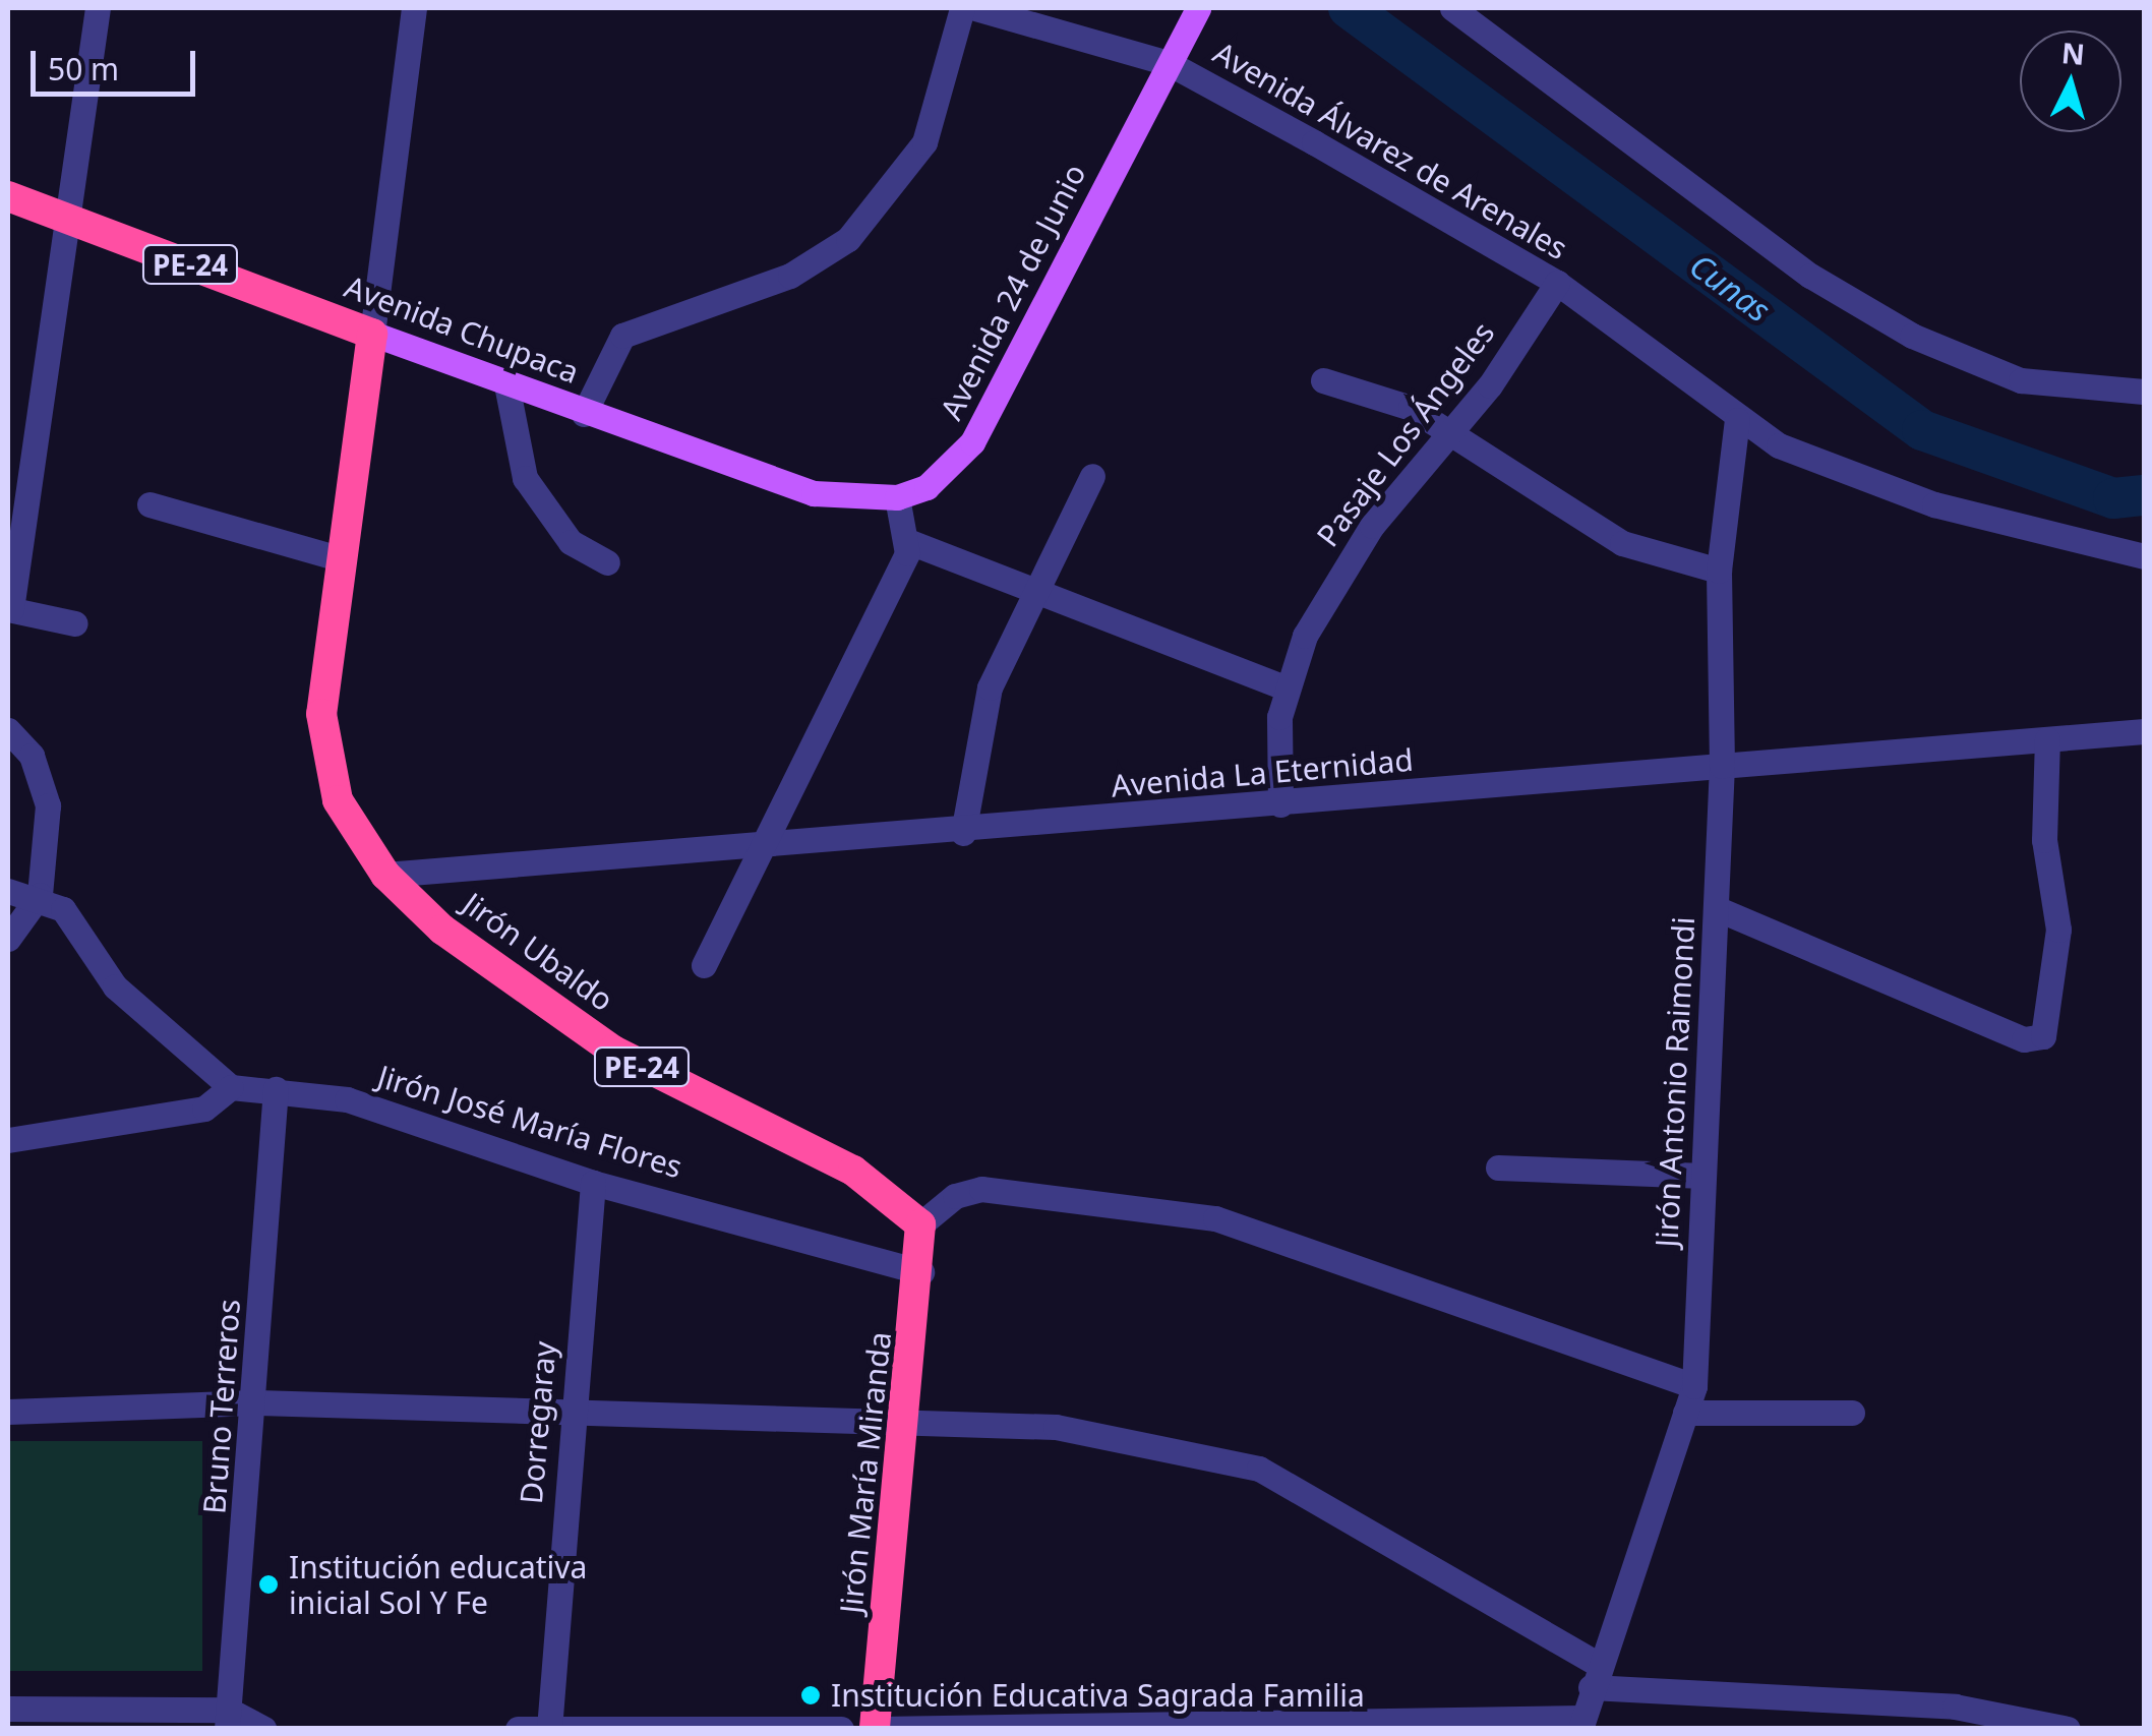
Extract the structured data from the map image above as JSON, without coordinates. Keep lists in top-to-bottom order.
{
  "streets": {
    "highway": [
      "PE-24",
      "Avenida Chupaca",
      "Jirón Ubaldo",
      "Jirón María Miranda"
    ],
    "main road": ["Avenida 24 de Junio"],
    "street": [
      "Avenida Álvarez de Arenales",
      "Pasaje Los Ángeles",
      "Avenida La Eternidad",
      "Jirón Antonio Raimondi",
      "Jirón José María Flores",
      "Bruno Terreros",
      "Dorregaray"
    ]
  },
  "crossings": [
    ["Avenida Álvarez de Arenales", "Avenida 24 de Junio"],
    ["Avenida Álvarez de Arenales", "Pasaje Los Ángeles"],
    ["Avenida Álvarez de Arenales", "Jirón Antonio Raimondi"],
    ["PE-24", "Avenida Chupaca"],
    ["PE-24", "Avenida La Eternidad"],
    ["PE-24", "Jirón Ubaldo"],
    ["Avenida 24 de Junio", "Avenida Chupaca"],
    ["Pasaje Los Ángeles", "Avenida La Eternidad"],
    ["Avenida La Eternidad", "Jirón Ubaldo"],
    ["Avenida La Eternidad", "Jirón Antonio Raimondi"],
    ["Jirón Ubaldo", "Jirón María Miranda"],
    ["Jirón José María Flores", "Bruno Terreros"],
    ["Jirón José María Flores", "Dorregaray"],
    ["Jirón José María Flores", "Jirón María Miranda"]
  ],
  "water": ["Cunas"],
  "places": ["Institución educativa inicial Sol Y Fe", "Institución Educativa Sagrada Familia"],
  "scale_bar": "50 m",
  "north": "top"
}
